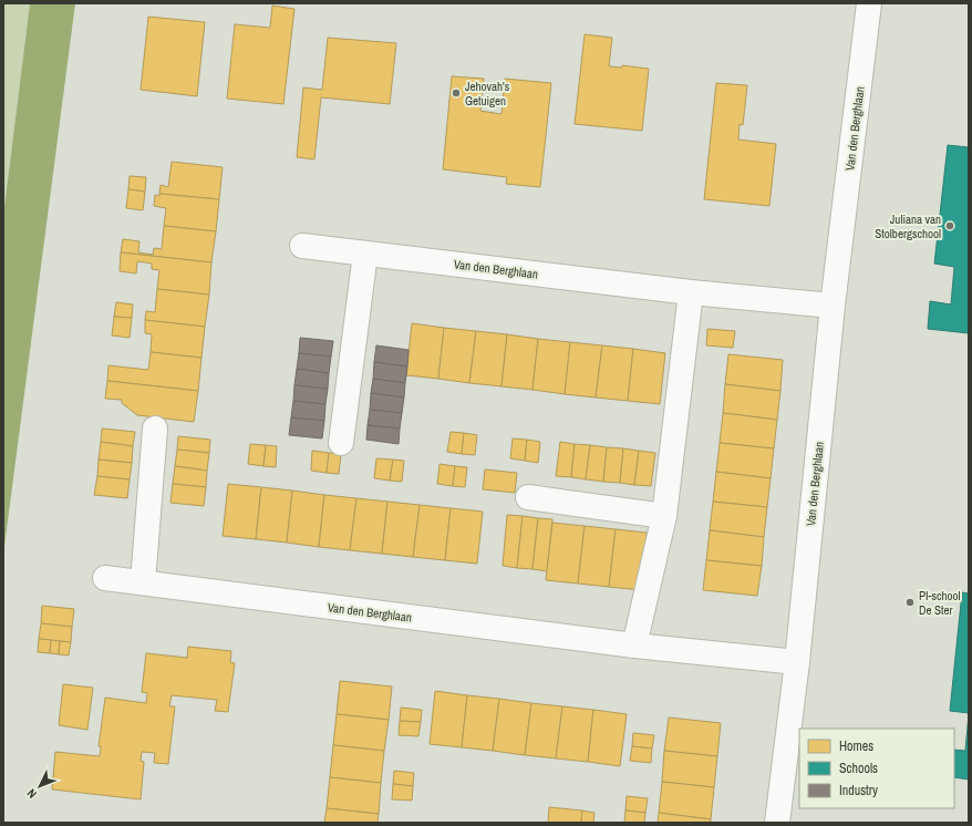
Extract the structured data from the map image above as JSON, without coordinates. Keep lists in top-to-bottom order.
{
  "streets": {
    "street": ["Van den Berghlaan"]
  },
  "places": ["Jehovah's Getuigen", "Juliana van Stolbergschool", "PI-school De Ster"],
  "legend": ["Homes", "Schools", "Industry"],
  "north": "bottom left"
}
